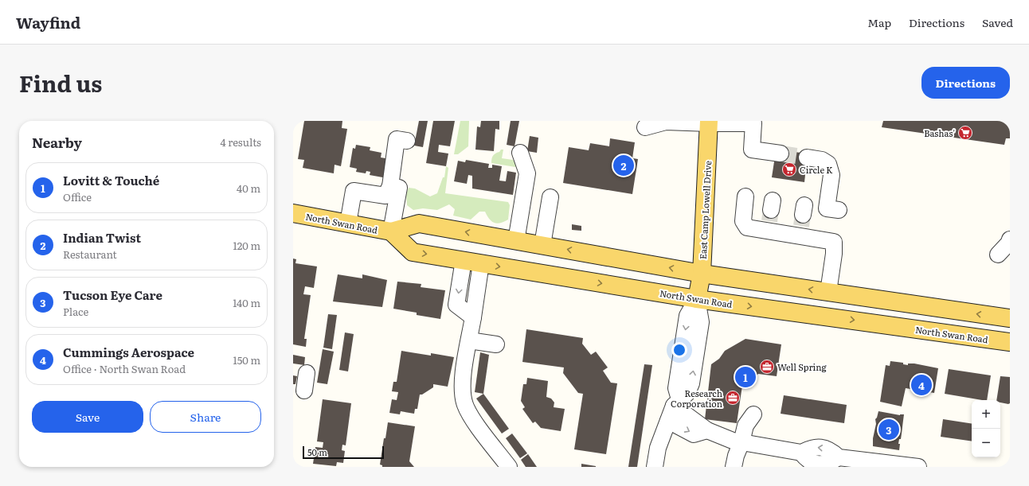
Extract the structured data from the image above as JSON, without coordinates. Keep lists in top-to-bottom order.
{
  "streets": {
    "main road": ["East Camp Lowell Drive", "North Swan Road"]
  },
  "crossings": [
    ["East Camp Lowell Drive", "North Swan Road"]
  ],
  "places": {
    "supermarket": ["Bashas'", "Circle K"],
    "office": ["Well Spring", "Research Corporation"]
  },
  "scale_bar": "50 m",
  "page": {
    "header": "Wayfind",
    "nav": ["Map", "Directions", "Saved"],
    "title": "Find us",
    "buttons": [
      "Directions",
      ["Save", "Share"]
    ],
    "heading": ["Nearby", "4 results"],
    "pins": [
      "2",
      "1",
      "4",
      "3"
    ],
    "list": [
      {
        "mark": "1",
        "name": "Lovitt & Touché",
        "note": "Office",
        "value": "40 m"
      },
      {
        "mark": "2",
        "name": "Indian Twist",
        "note": "Restaurant",
        "value": "120 m"
      },
      {
        "mark": "3",
        "name": "Tucson Eye Care",
        "note": "Place",
        "value": "140 m"
      },
      {
        "mark": "4",
        "name": "Cummings Aerospace",
        "note": "Office · North Swan Road",
        "value": "150 m"
      }
    ],
    "map_buttons": ["+", "−"],
    "scale": "50 m"
  }
}
